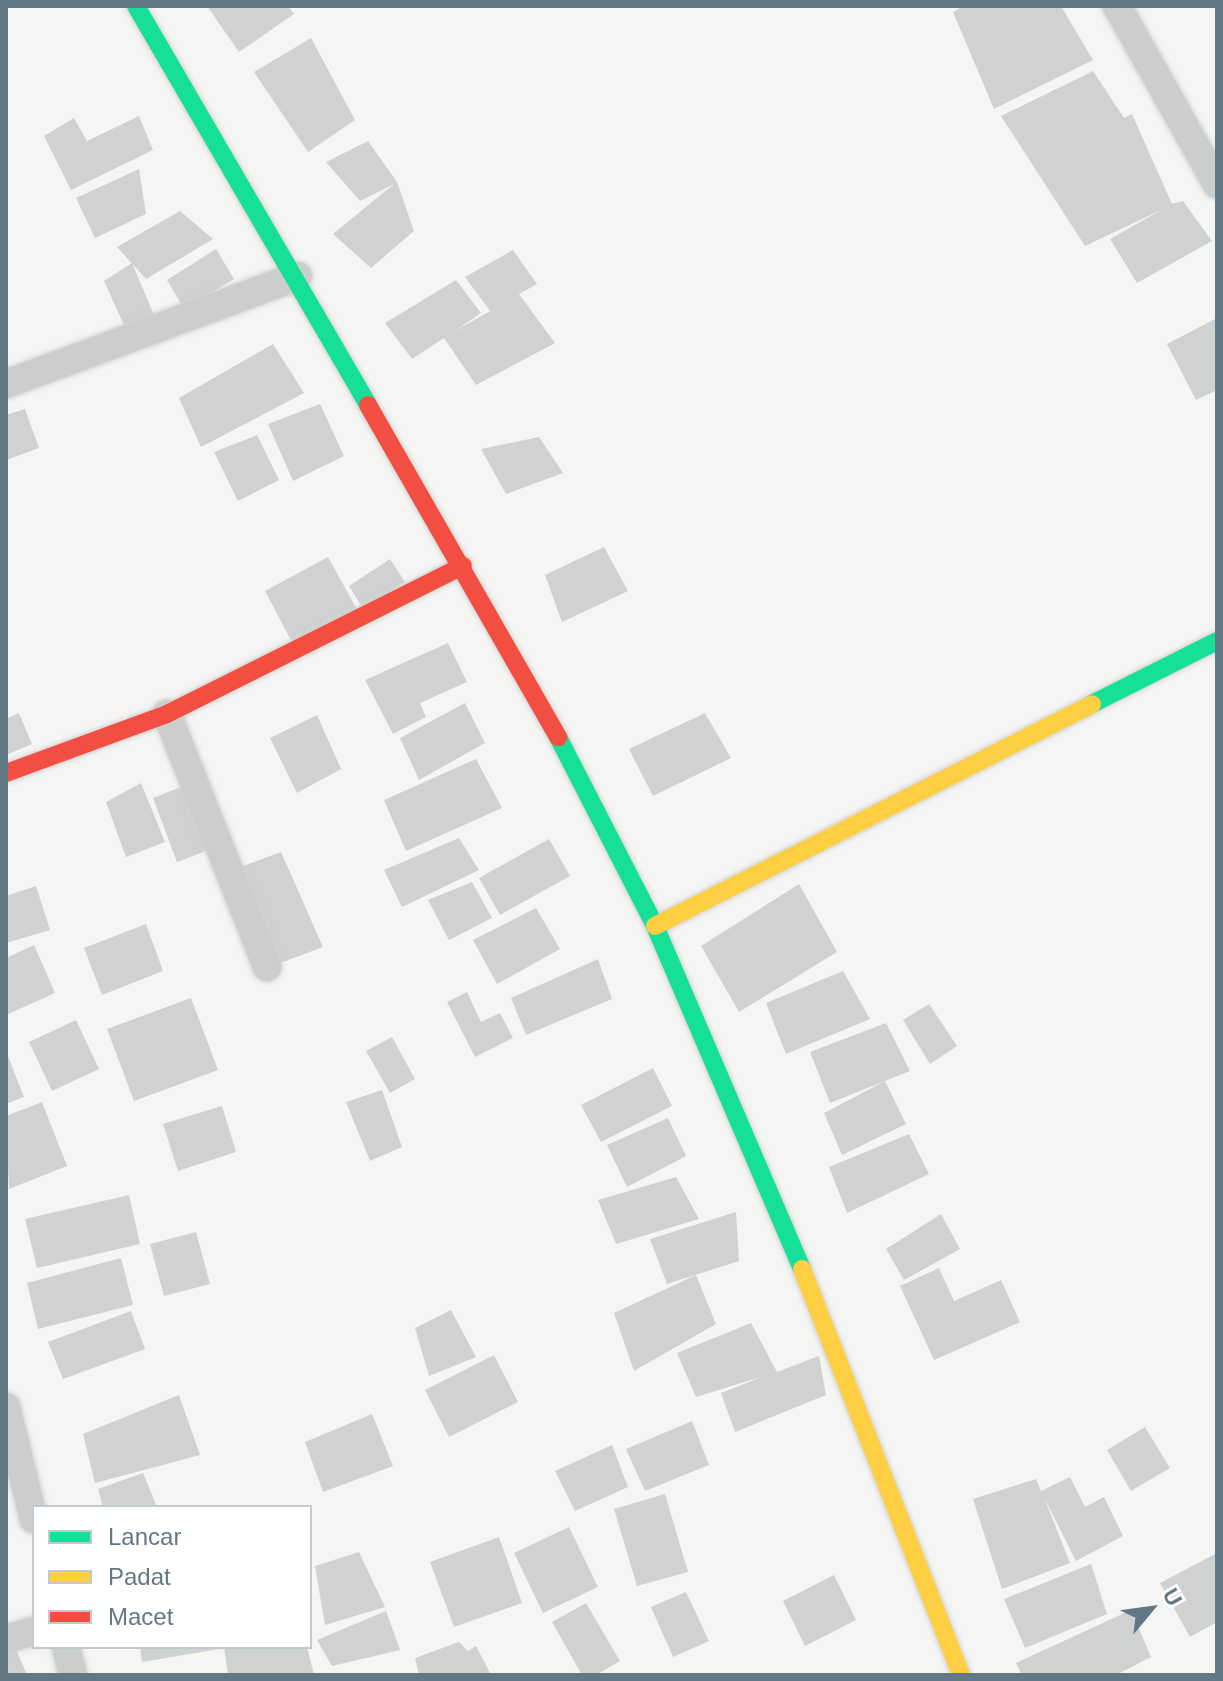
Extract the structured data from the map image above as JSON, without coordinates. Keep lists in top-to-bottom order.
{
  "legend": ["Lancar", "Padat", "Macet"],
  "north": "top right"
}
